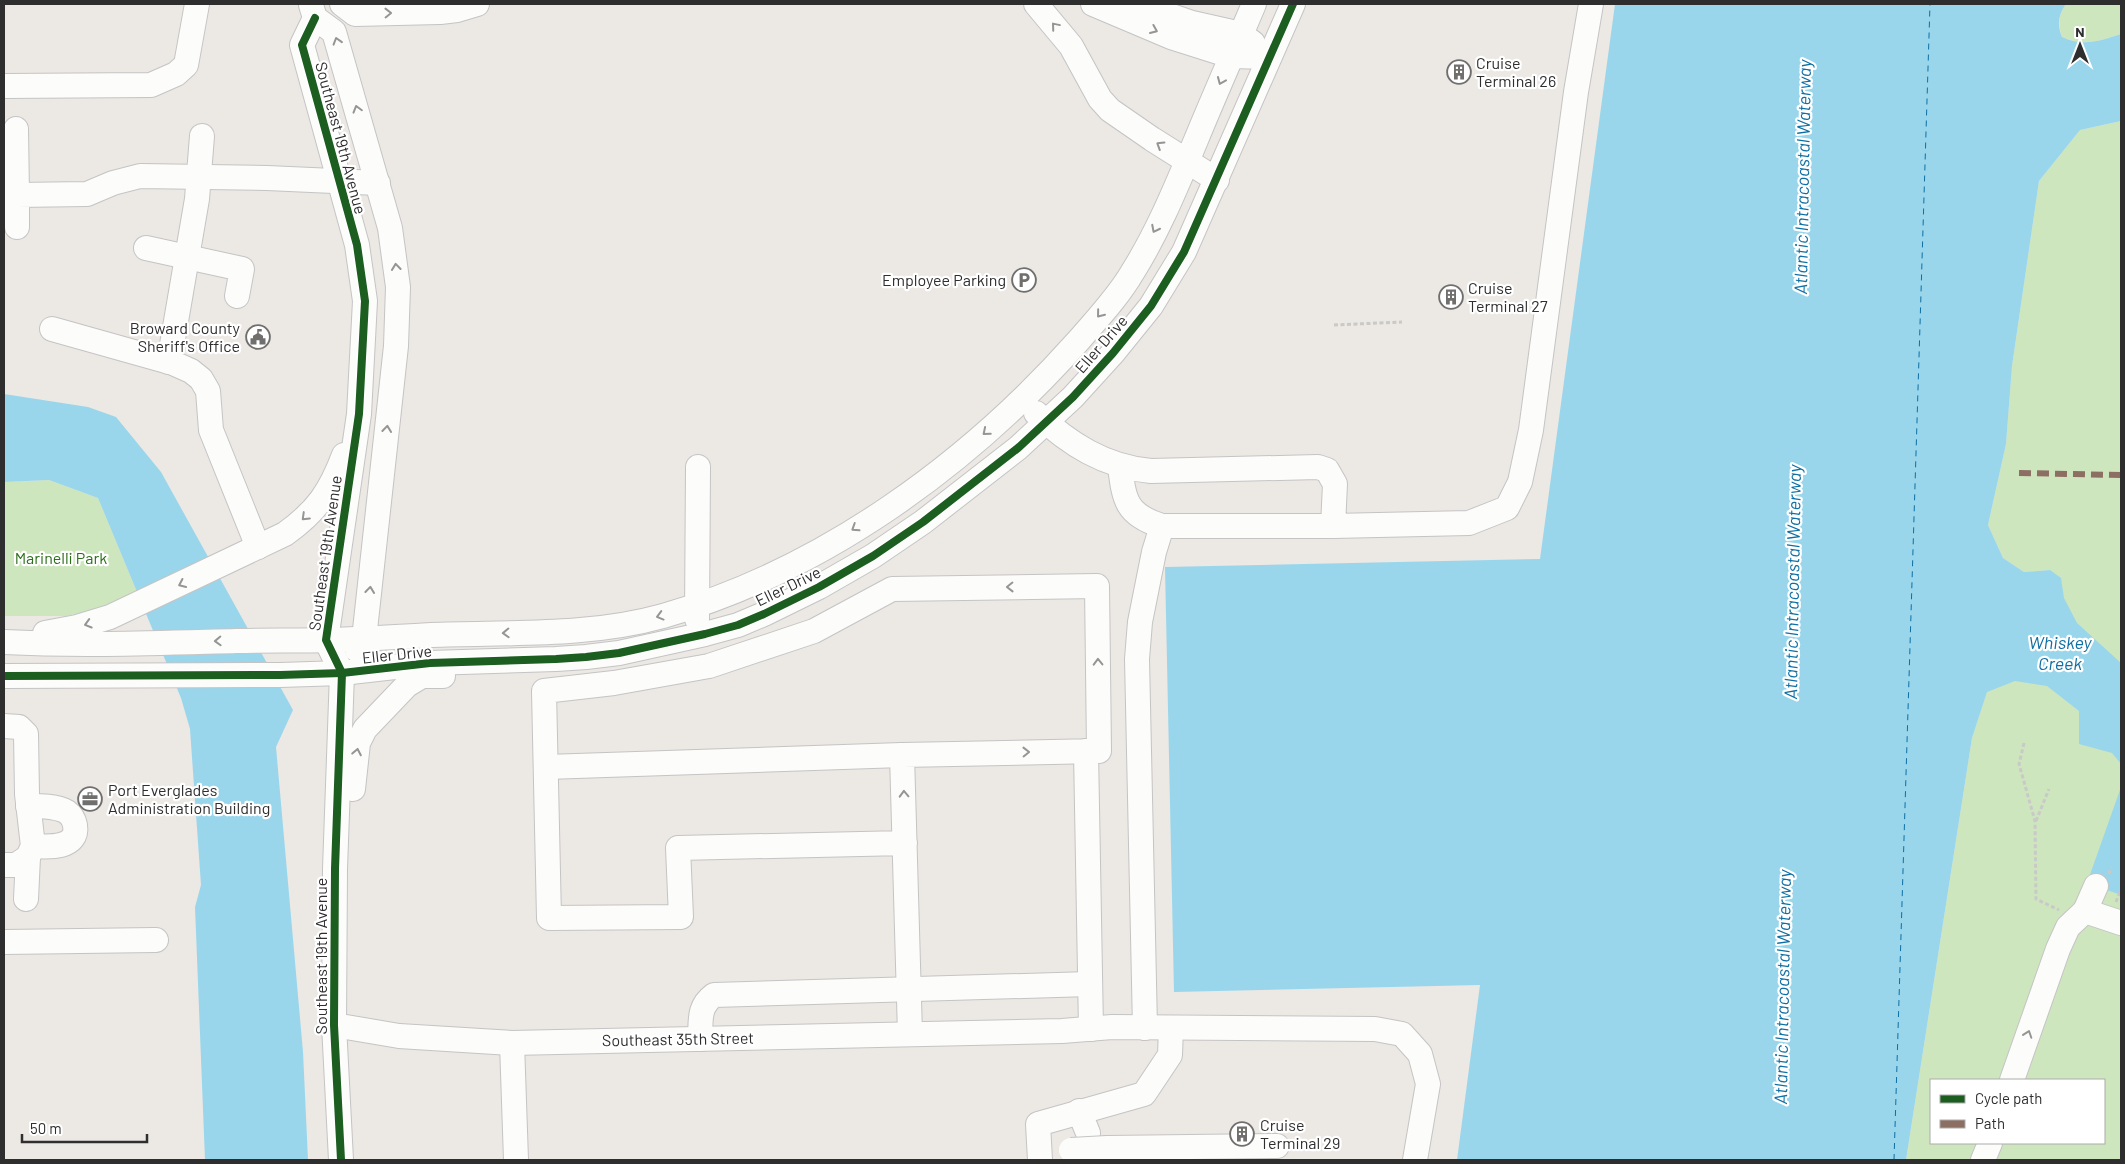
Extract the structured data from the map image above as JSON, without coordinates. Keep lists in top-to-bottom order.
{
  "streets": {
    "street": ["Southeast 19th Avenue", "Eller Drive", "Southeast 35th Street"]
  },
  "crossings": [
    ["Southeast 19th Avenue", "Eller Drive"],
    ["Southeast 19th Avenue", "Southeast 35th Street"]
  ],
  "water": ["Atlantic Intracoastal Waterway", "Whiskey Creek"],
  "parks": ["Marinelli Park"],
  "places": {
    "building": ["Cruise Terminal 26", "Cruise Terminal 27", "Cruise Terminal 29"],
    "parking": ["Employee Parking"],
    "public building": ["Broward County Sheriff's Office"],
    "office": ["Port Everglades Administration Building"]
  },
  "legend": ["Cycle path", "Path"],
  "scale_bar": "50 m",
  "north": "top"
}
